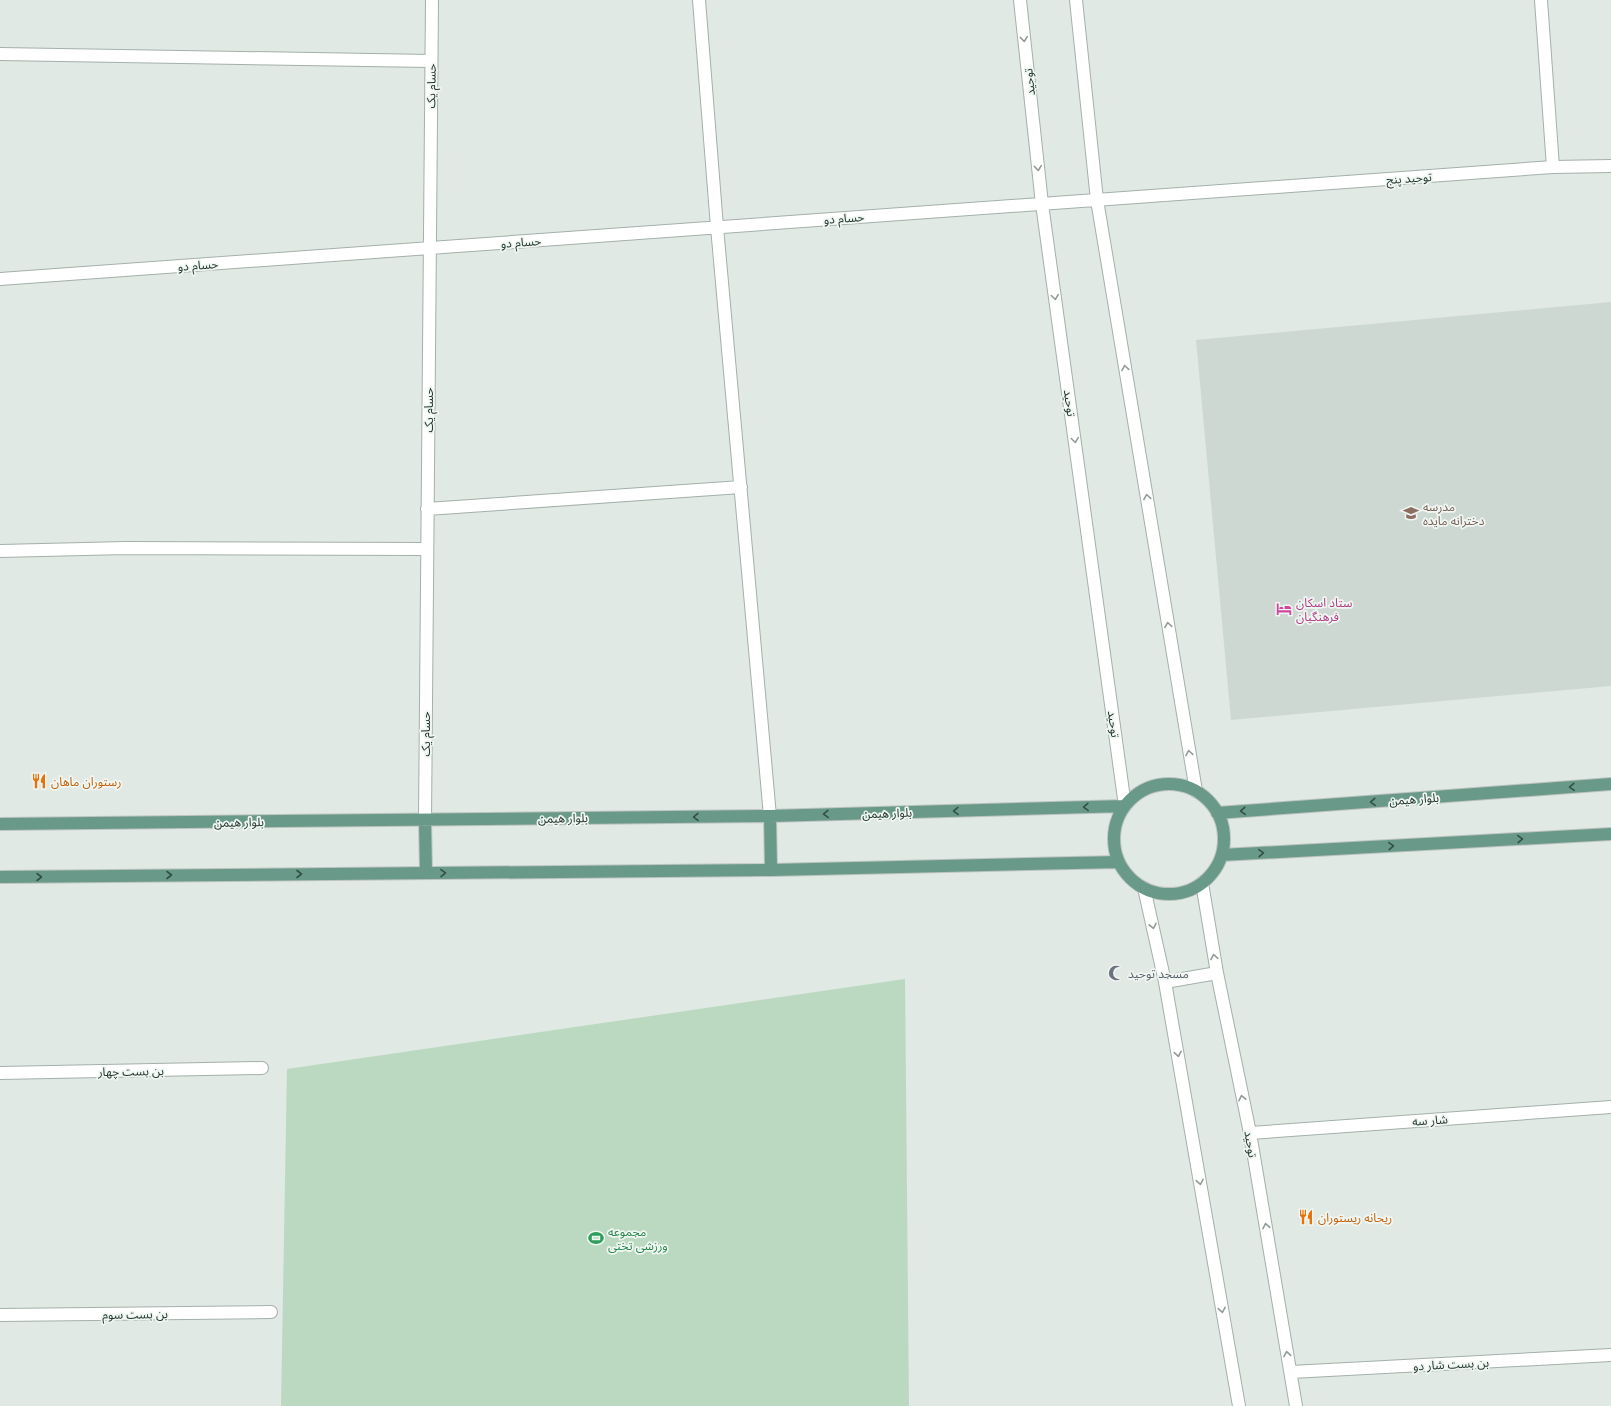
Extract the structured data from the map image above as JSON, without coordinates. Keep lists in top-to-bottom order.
{
  "streets": {
    "main road": ["بلوار هیمن"],
    "street": [
      "توحید",
      "حسام یک",
      "توحید پنج",
      "حسام دو",
      "بن بست چهار",
      "شار سه",
      "بن بست سوم",
      "بن بست شار دو"
    ]
  },
  "crossings": [
    ["توحید", "توحید پنج"],
    ["توحید", "حسام دو"],
    ["توحید", "بلوار هیمن"],
    ["توحید", "شار سه"],
    ["توحید", "بن بست شار دو"],
    ["حسام یک", "حسام دو"],
    ["حسام یک", "بلوار هیمن"],
    ["توحید پنج", "حسام دو"]
  ],
  "places": {
    "school or university": ["مدرسه دخترانه مایده"],
    "hotel": ["ستاد اسکان فرهنگیان"],
    "restaurant": ["رستوران ماهان", "ریحانە ریستوران"],
    "mosque": ["مسجد توحید"],
    "sports": ["مجموعه ورزشی تختی"]
  }
}
